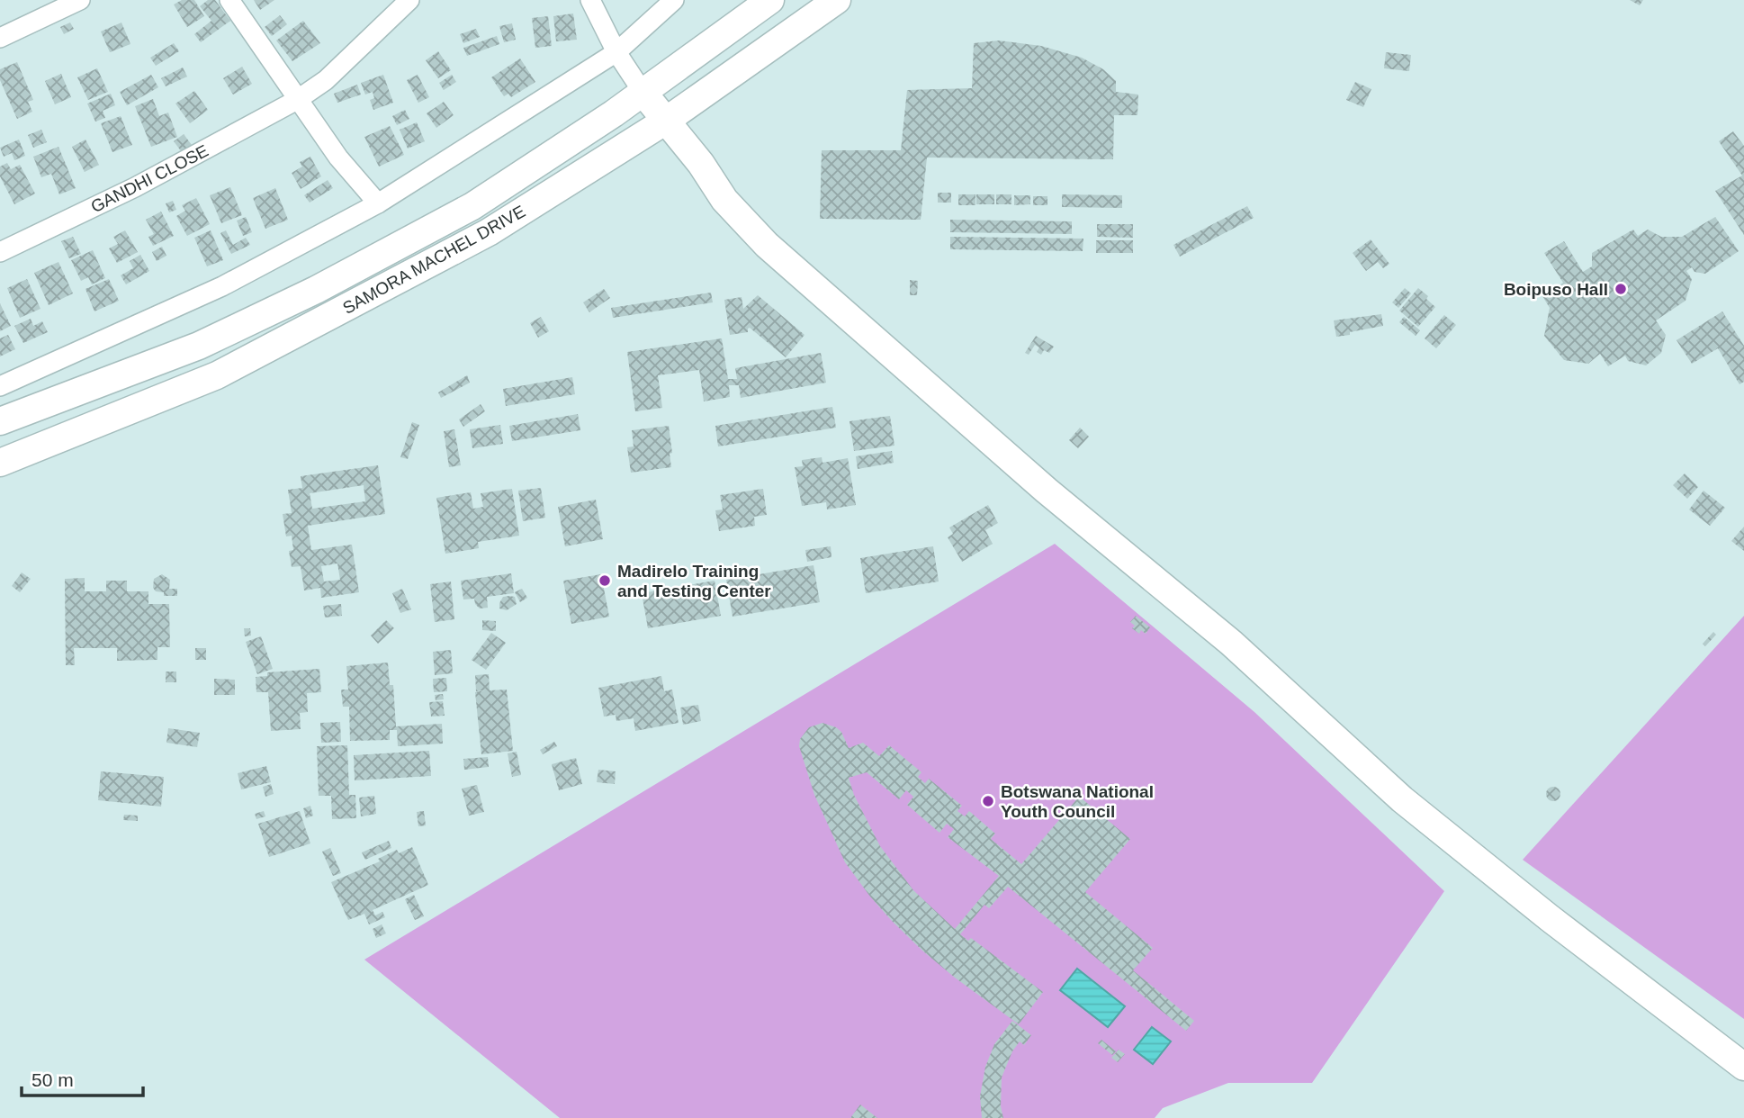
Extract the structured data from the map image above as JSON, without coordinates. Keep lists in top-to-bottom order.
{
  "streets": {
    "main road": ["SAMORA MACHEL DRIVE"],
    "street": ["GANDHI CLOSE"]
  },
  "places": ["Boipuso Hall", "Madirelo Training and Testing Center", "Botswana National Youth Council"],
  "scale_bar": "50 m"
}
